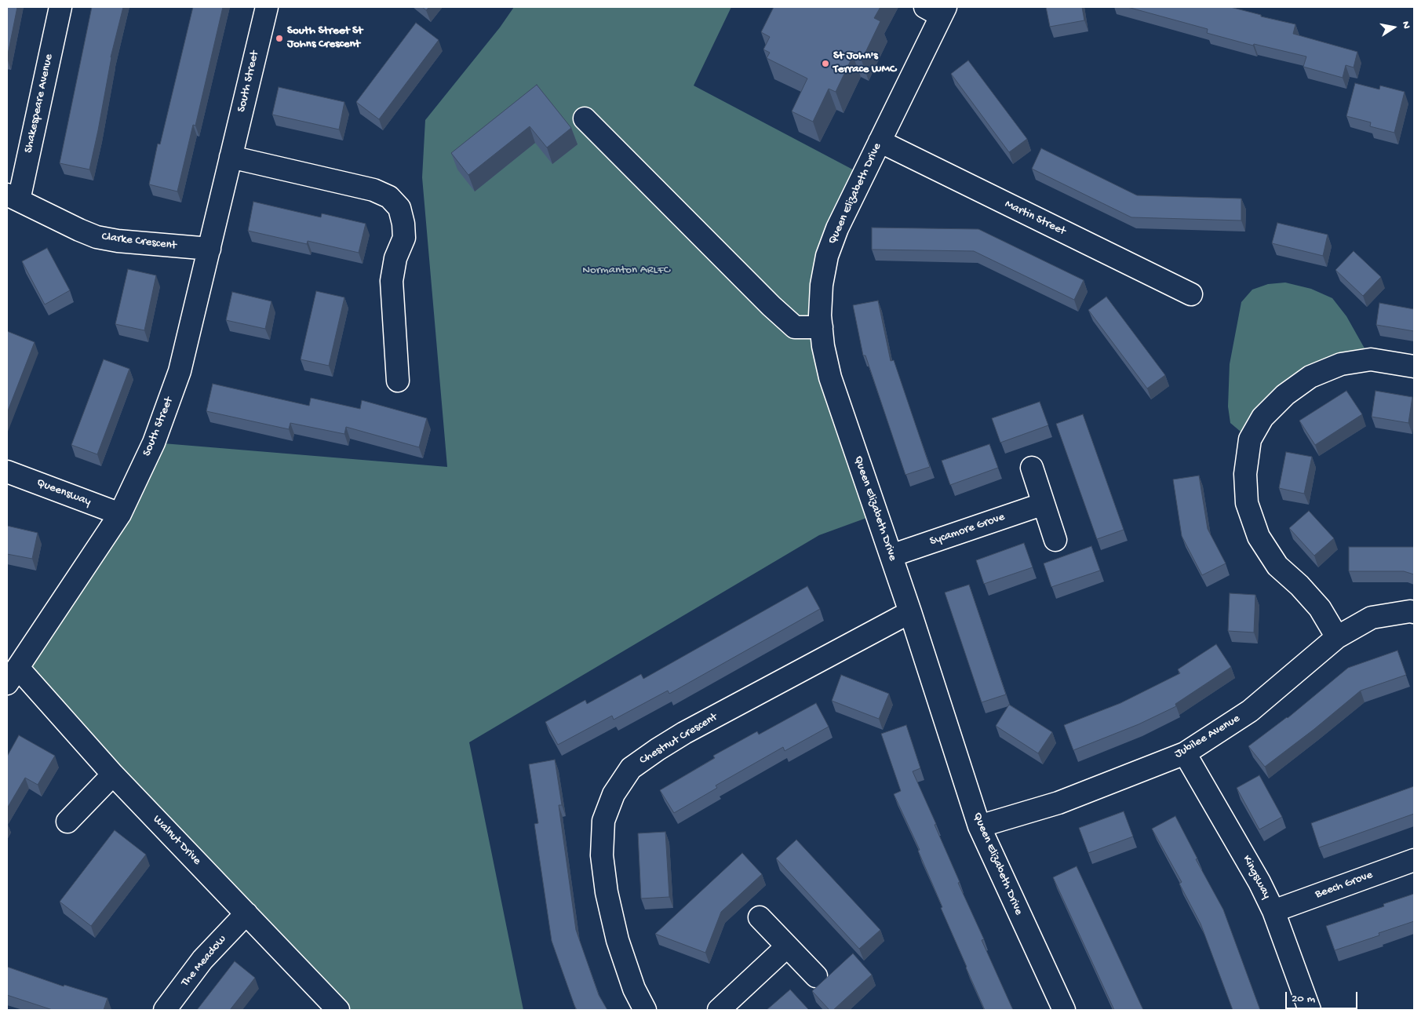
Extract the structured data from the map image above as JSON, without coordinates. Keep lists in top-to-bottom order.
{
  "streets": {
    "street": [
      "South Street",
      "Shakespeare Avenue",
      "Queen Elizabeth Drive",
      "Martin Street",
      "Clarke Crescent",
      "Queensway",
      "Sycamore Grove",
      "Jubilee Avenue",
      "Chestnut Crescent",
      "Walnut Drive",
      "Kingsway",
      "Beech Grove",
      "The Meadow"
    ]
  },
  "crossings": [
    ["South Street", "Clarke Crescent"],
    ["South Street", "Queensway"],
    ["South Street", "Walnut Drive"],
    ["Shakespeare Avenue", "Clarke Crescent"],
    ["Queen Elizabeth Drive", "Martin Street"],
    ["Queen Elizabeth Drive", "Sycamore Grove"],
    ["Queen Elizabeth Drive", "Jubilee Avenue"],
    ["Queen Elizabeth Drive", "Chestnut Crescent"],
    ["Jubilee Avenue", "Kingsway"],
    ["Walnut Drive", "The Meadow"],
    ["Kingsway", "Beech Grove"]
  ],
  "parks": ["Normanton ARLFC"],
  "places": ["South Street St Johns Crescent", "St John's Terrace WMC"],
  "scale_bar": "20 m",
  "north": "right"
}
